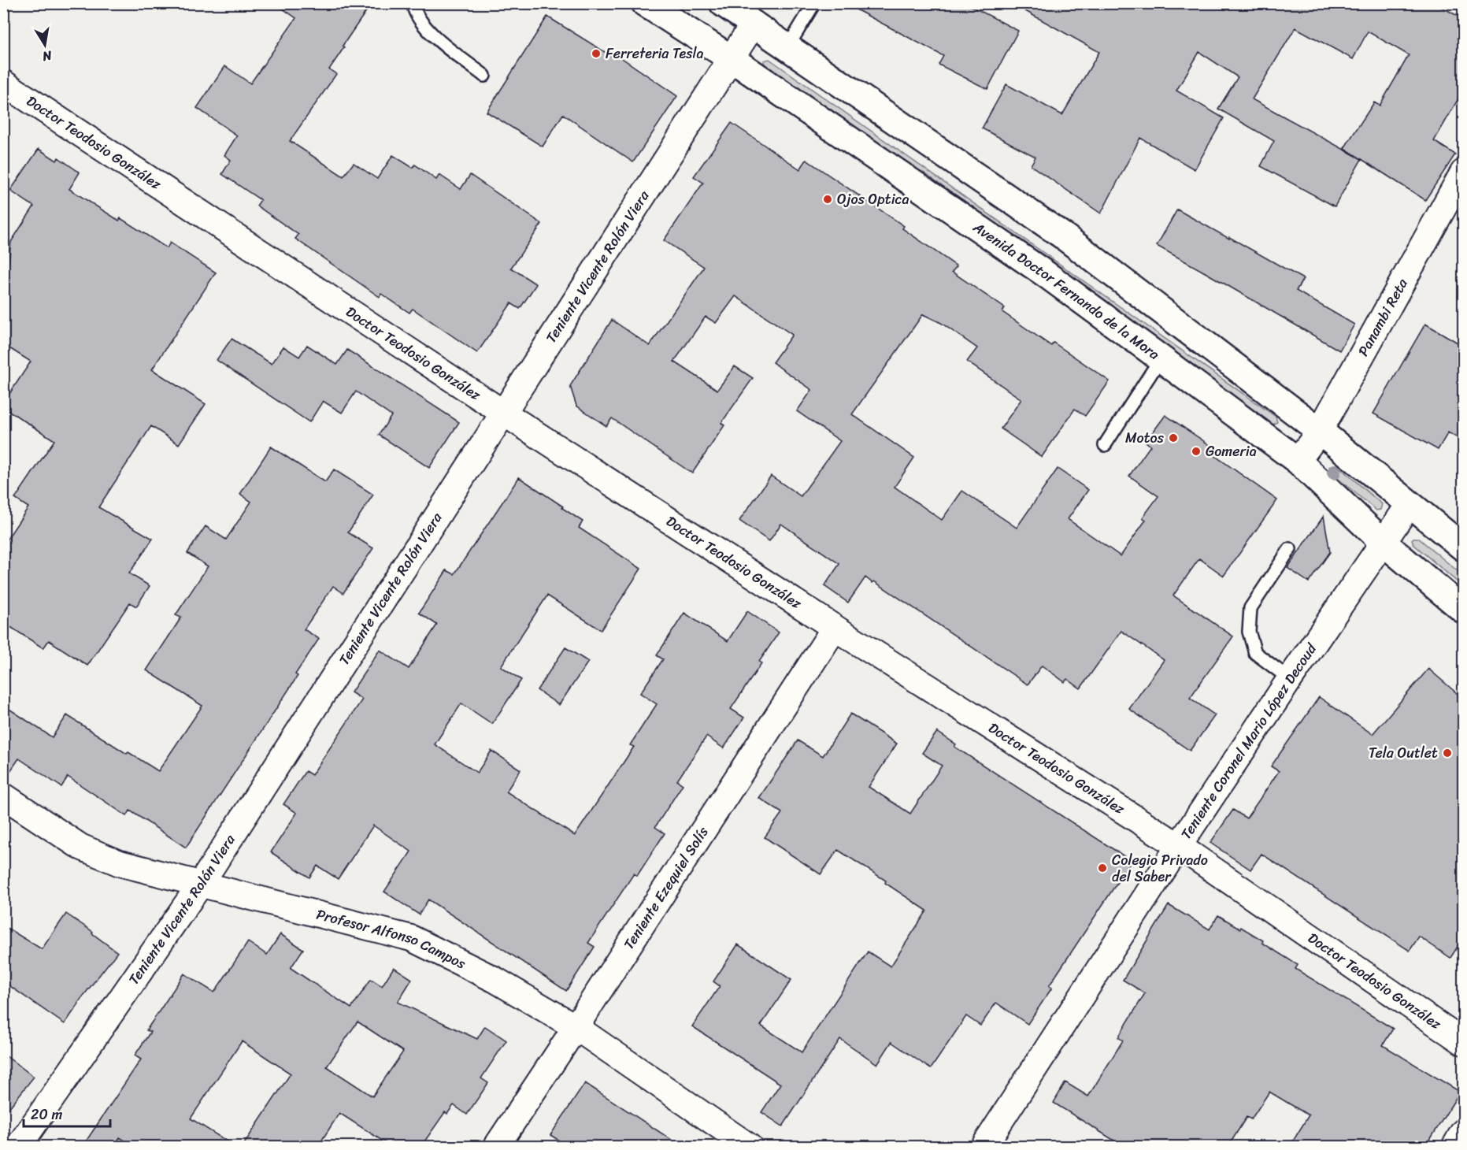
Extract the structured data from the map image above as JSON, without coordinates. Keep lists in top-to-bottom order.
{
  "streets": {
    "highway": ["Avenida Doctor Fernando de la Mora"],
    "street": [
      "Doctor Teodosio González",
      "Teniente Vicente Rolón Viera",
      "Panambi Reta",
      "Teniente Coronel Mario López Decoud",
      "Teniente Ezequiel Solís",
      "Profesor Alfonso Campos"
    ]
  },
  "crossings": [
    ["Doctor Teodosio González", "Teniente Vicente Rolón Viera"],
    ["Doctor Teodosio González", "Teniente Coronel Mario López Decoud"],
    ["Doctor Teodosio González", "Teniente Ezequiel Solís"],
    ["Teniente Vicente Rolón Viera", "Avenida Doctor Fernando de la Mora"],
    ["Teniente Vicente Rolón Viera", "Profesor Alfonso Campos"],
    ["Avenida Doctor Fernando de la Mora", "Panambi Reta"],
    ["Avenida Doctor Fernando de la Mora", "Teniente Coronel Mario López Decoud"],
    ["Teniente Ezequiel Solís", "Profesor Alfonso Campos"]
  ],
  "places": [
    "Ferreteria Tesla",
    "Ojos Optica",
    "Motos",
    "Gomeria",
    "Tela Outlet",
    "Colegio Privado del Saber"
  ],
  "scale_bar": "20 m",
  "north": "bottom"
}
